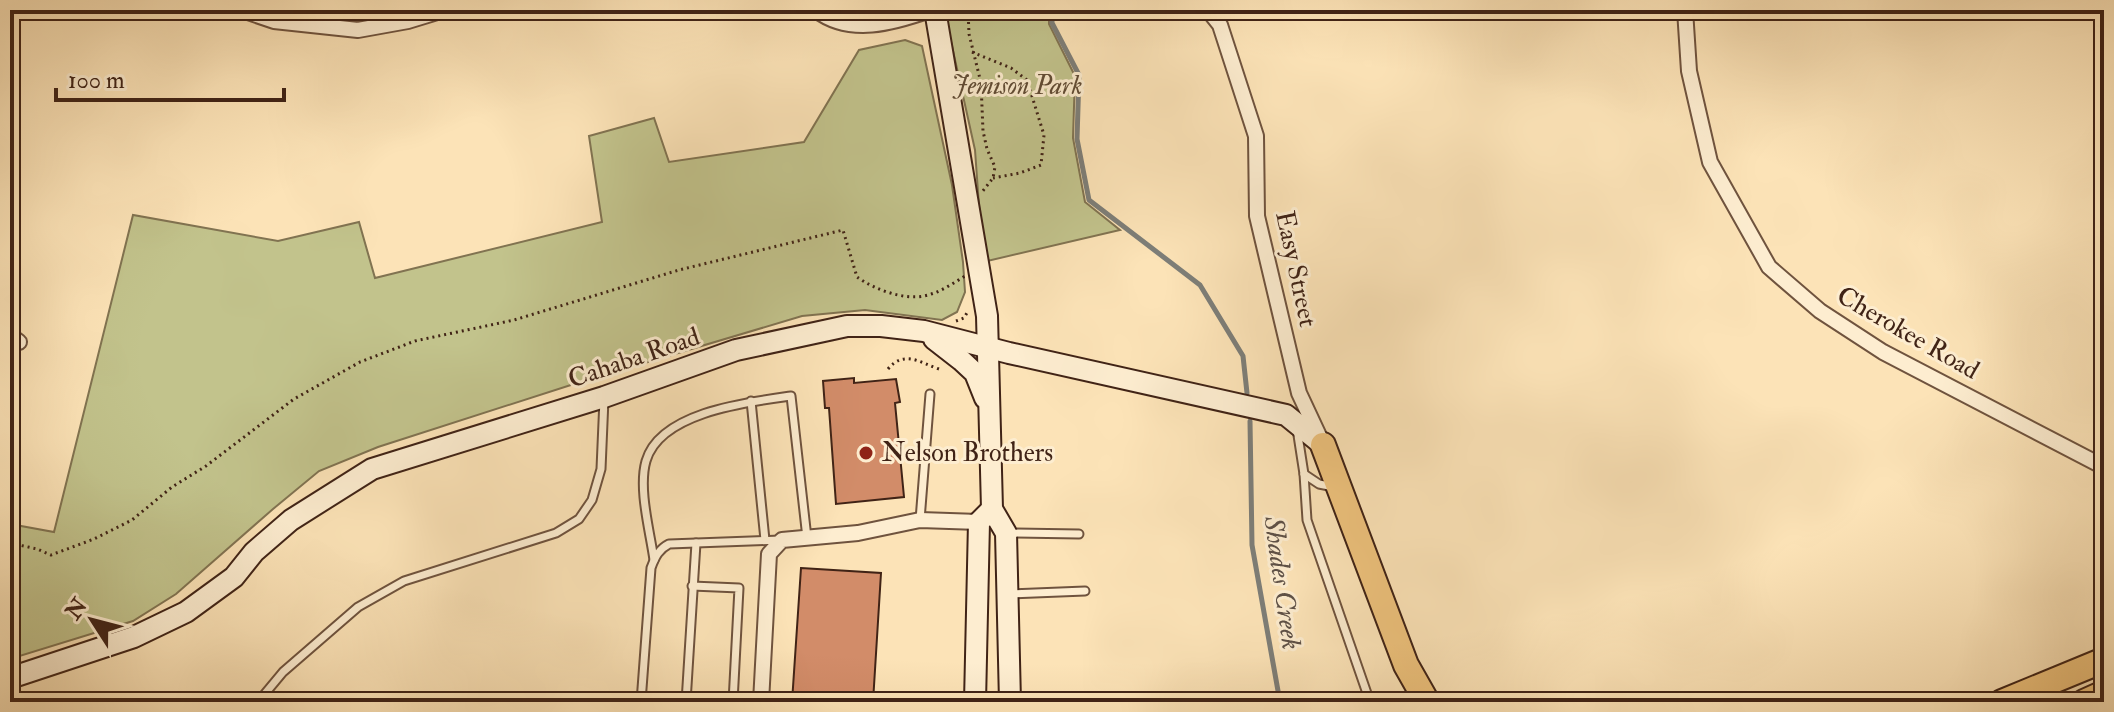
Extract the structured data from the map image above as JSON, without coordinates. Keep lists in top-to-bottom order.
{
  "streets": {
    "street": ["Easy Street", "Cherokee Road", "Cahaba Road"]
  },
  "crossings": [
    ["Easy Street", "Cahaba Road"]
  ],
  "water": ["Shades Creek"],
  "parks": ["Jemison Park"],
  "places": ["Nelson Brothers"],
  "scale_bar": "100 m",
  "north": "top left"
}
